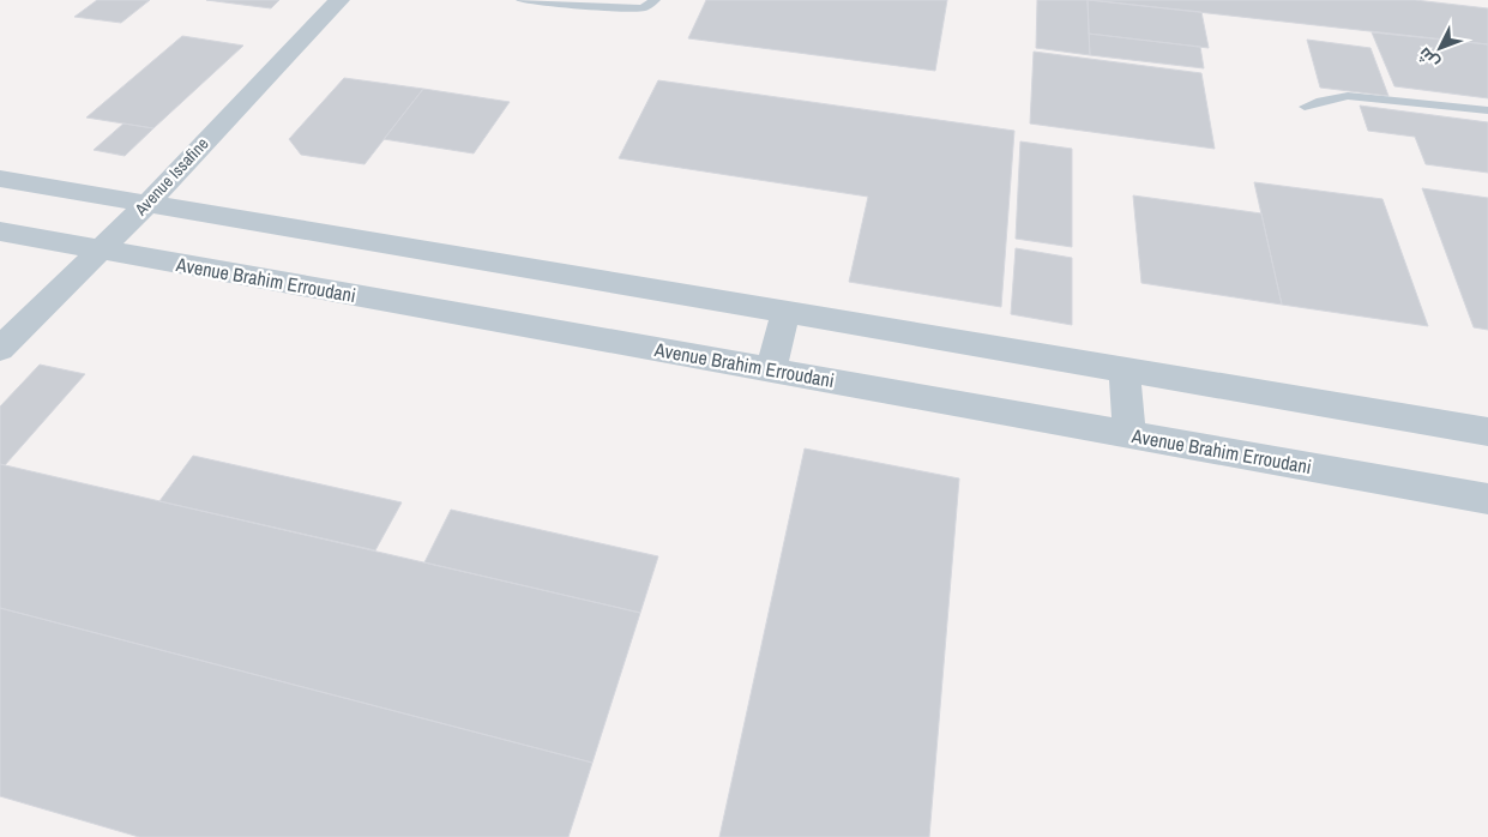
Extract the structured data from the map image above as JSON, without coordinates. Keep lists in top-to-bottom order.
{
  "streets": {
    "street": ["Avenue Issafine", "Avenue Brahim Erroudani"]
  },
  "crossings": [
    ["Avenue Issafine", "Avenue Brahim Erroudani"]
  ],
  "north": "bottom left"
}
